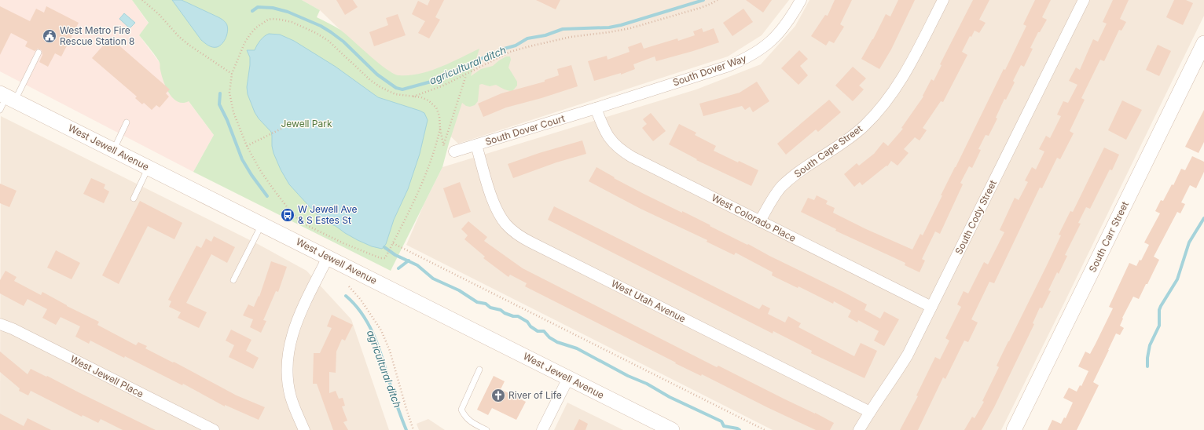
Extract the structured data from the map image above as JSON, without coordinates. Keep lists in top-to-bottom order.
{
  "streets": {
    "main road": ["West Jewell Avenue", "South Carr Street"],
    "street": [
      "South Dover Way",
      "South Dover Court",
      "South Cape Street",
      "South Cody Street",
      "West Colorado Place",
      "West Utah Avenue",
      "West Jewell Place"
    ]
  },
  "crossings": [
    ["South Dover Way", "South Dover Court"],
    ["South Dover Way", "West Colorado Place"],
    ["South Dover Court", "West Colorado Place"],
    ["South Dover Court", "West Utah Avenue"],
    ["South Cape Street", "West Colorado Place"],
    ["South Cody Street", "West Colorado Place"],
    ["South Cody Street", "West Utah Avenue"]
  ],
  "water": ["agricultural ditch"],
  "parks": ["Jewell Park"],
  "places": {
    "public building": ["West Metro Fire Rescue Station 8"],
    "bus stop": ["W Jewell Ave & S Estes St"],
    "church": ["River of Life"]
  }
}
